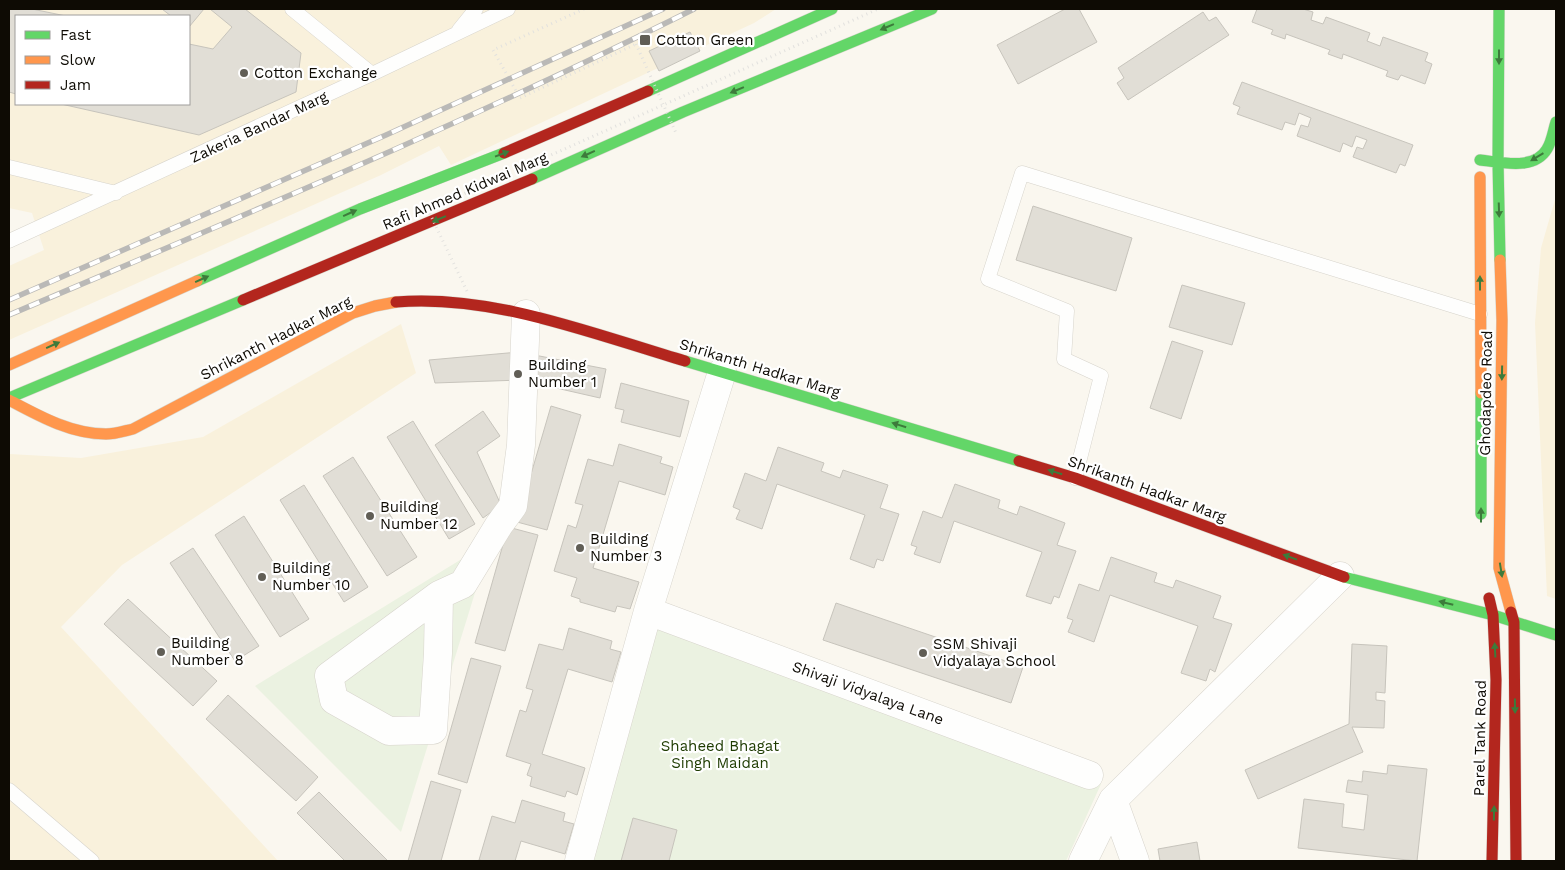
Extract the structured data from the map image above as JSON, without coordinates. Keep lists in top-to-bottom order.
{
  "streets": {
    "main road": [
      "Rafi Ahmed Kidwai Marg",
      "Shrikanth Hadkar Marg",
      "Ghodapdeo Road",
      "Parel Tank Road"
    ],
    "street": ["Shivaji Vidyalaya Lane"],
    "lane": ["Zakeria Bandar Marg"]
  },
  "crossings": [
    ["Rafi Ahmed Kidwai Marg", "Shrikanth Hadkar Marg"],
    ["Shrikanth Hadkar Marg", "Ghodapdeo Road"],
    ["Shrikanth Hadkar Marg", "Parel Tank Road"]
  ],
  "one_way": ["Shrikanth Hadkar Marg", "Parel Tank Road"],
  "parks": ["Shaheed Bhagat Singh Maidan"],
  "places": {
    "transit": ["Cotton Green"],
    "other": [
      "Cotton Exchange",
      "Building Number 1",
      "Building Number 12",
      "Building Number 3",
      "Building Number 10",
      "Building Number 8",
      "SSM Shivaji Vidyalaya School"
    ]
  },
  "legend": ["Fast", "Slow", "Jam"]
}
